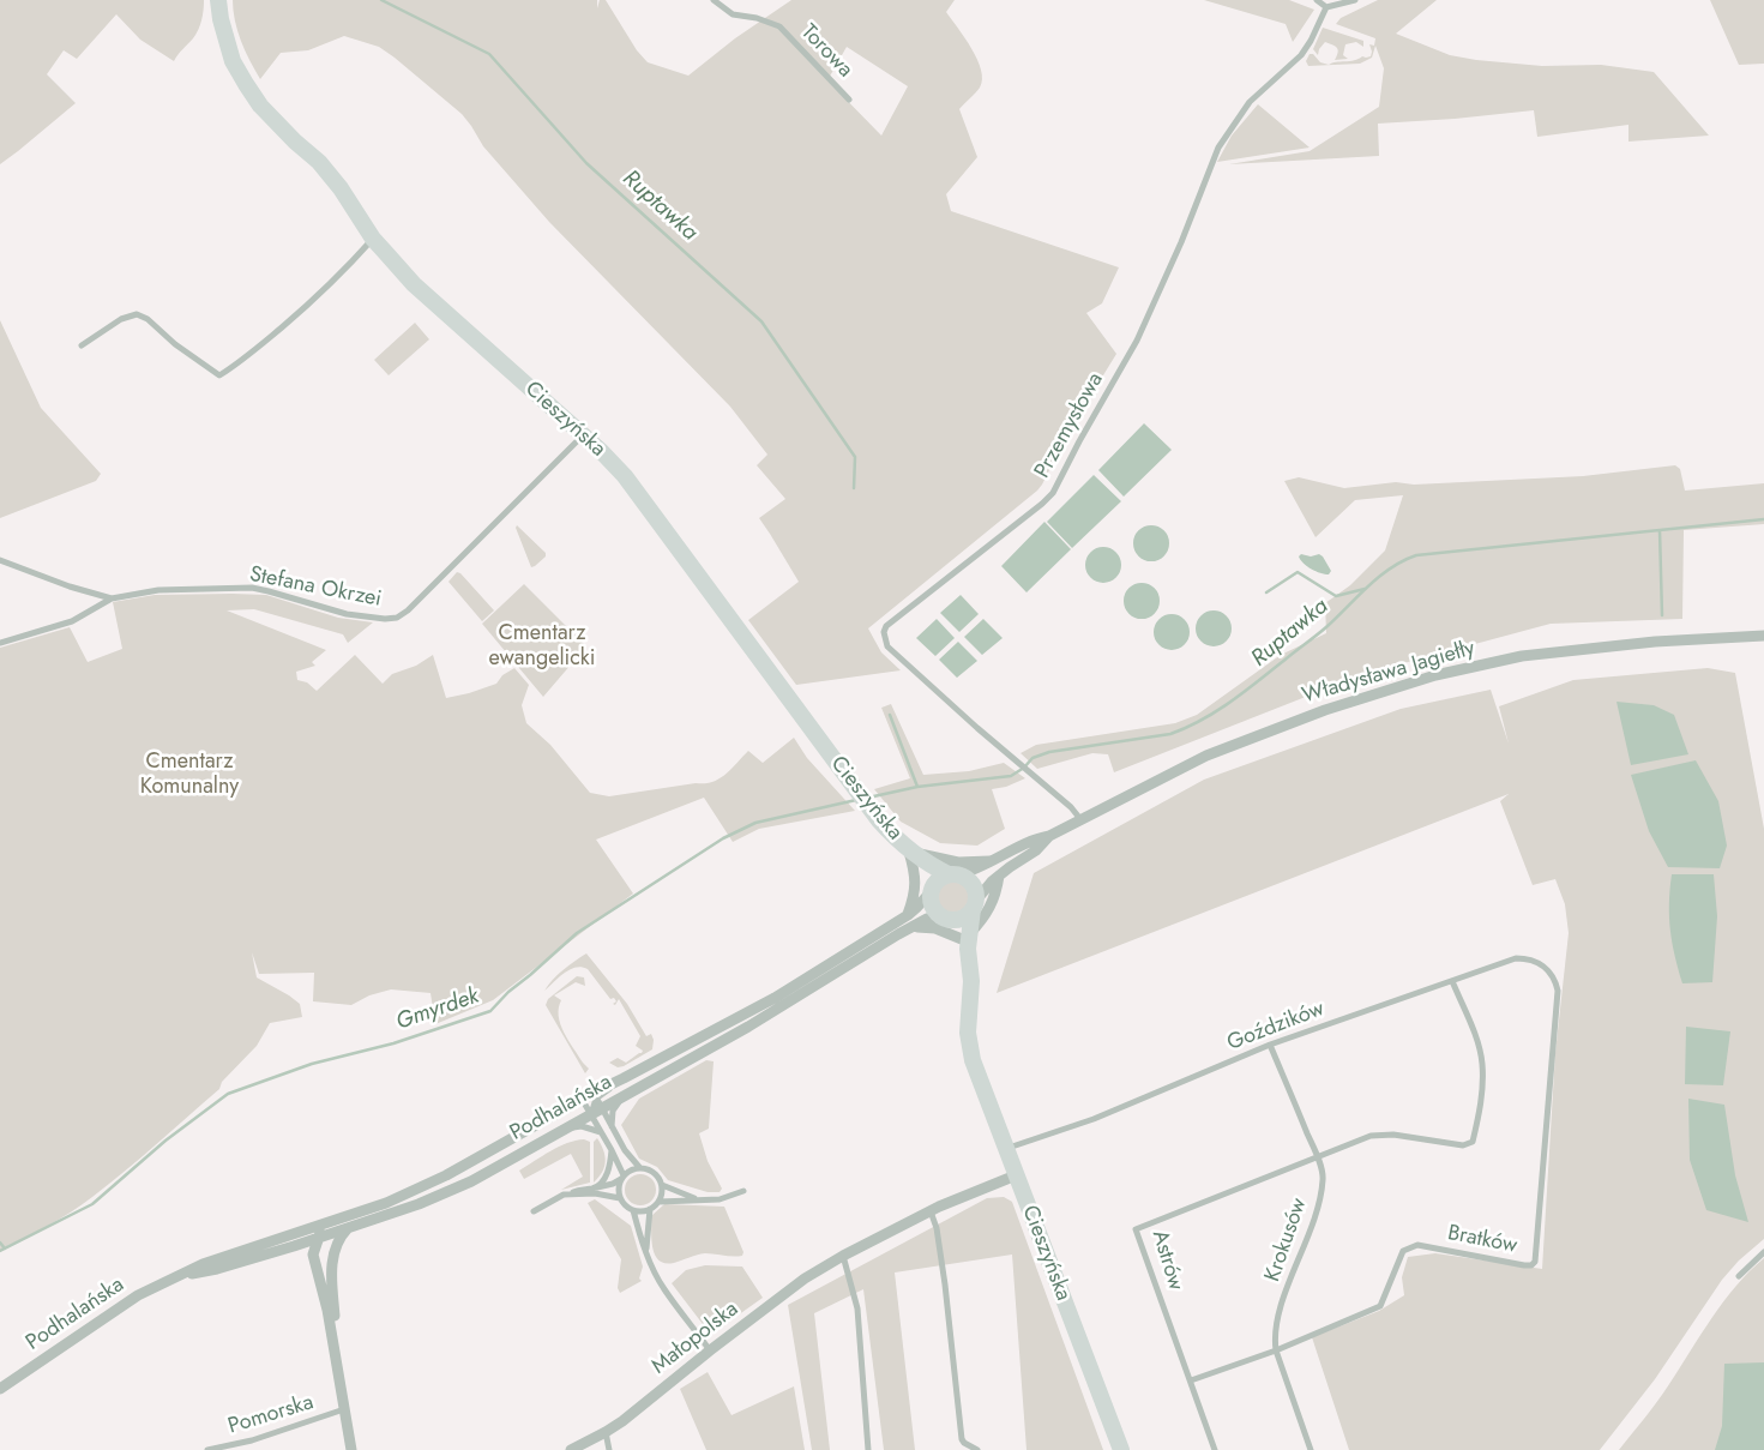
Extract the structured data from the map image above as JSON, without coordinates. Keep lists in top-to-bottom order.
{
  "streets": {
    "main road": ["Cieszyńska"],
    "street": [
      "Torowa",
      "Przemysłowa",
      "Stefana Okrzei",
      "Władysława Jagiełły",
      "Goździków",
      "Podhalańska",
      "Krokusów",
      "Bratków",
      "Astrów",
      "Małopolska",
      "Pomorska"
    ]
  },
  "crossings": [
    ["Cieszyńska", "Stefana Okrzei"],
    ["Cieszyńska", "Władysława Jagiełły"],
    ["Cieszyńska", "Goździków"],
    ["Cieszyńska", "Podhalańska"],
    ["Cieszyńska", "Małopolska"],
    ["Przemysłowa", "Władysława Jagiełły"],
    ["Władysława Jagiełły", "Podhalańska"],
    ["Goździków", "Krokusów"],
    ["Goździków", "Bratków"],
    ["Krokusów", "Bratków"],
    ["Krokusów", "Astrów"],
    ["Bratków", "Astrów"]
  ],
  "water": ["Ruptawka", "Gmyrdek"],
  "parks": ["Cmentarz ewangelicki", "Cmentarz Komunalny"]
}
